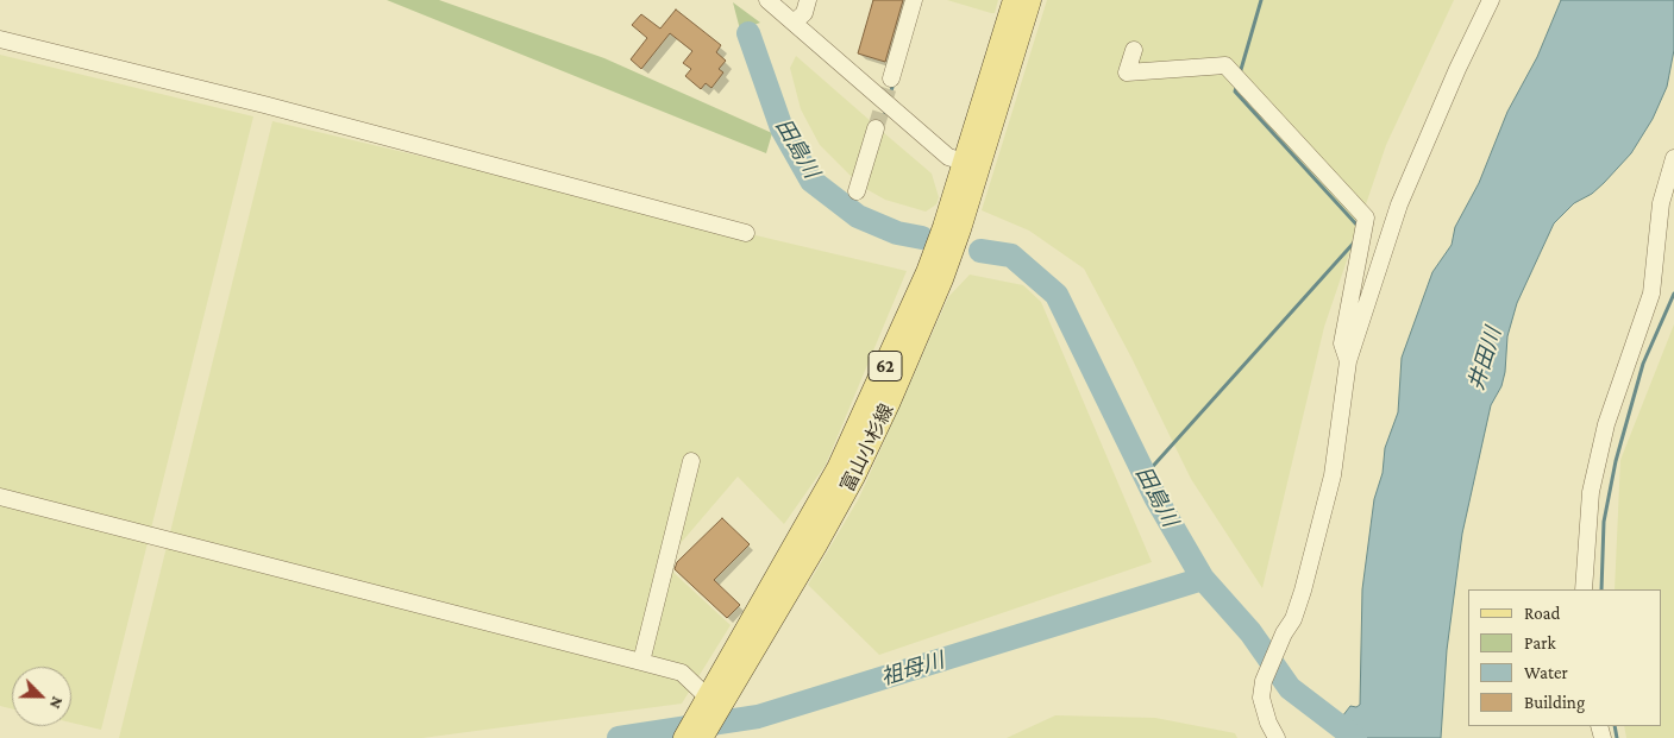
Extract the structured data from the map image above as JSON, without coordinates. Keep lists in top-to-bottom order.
{
  "streets": {
    "main road": ["62", "富山小杉線"]
  },
  "water": ["田島川", "井田川", "祖母川"],
  "legend": [
    "Road",
    "Park",
    "Water",
    "Building"
  ],
  "north": "bottom right"
}
